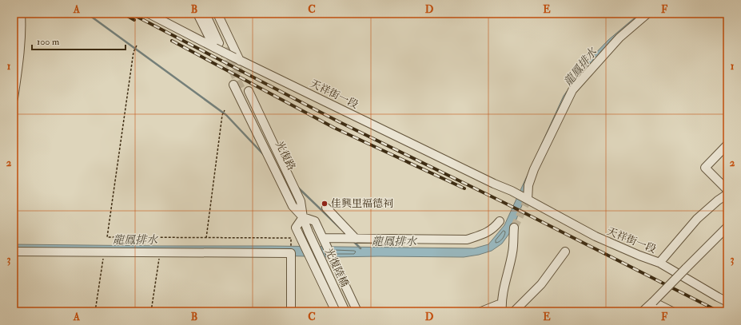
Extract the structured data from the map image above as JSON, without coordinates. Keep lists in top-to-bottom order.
{
  "streets": {
    "street": ["天祥街一段", "光復路", "光復陸橋"]
  },
  "crossings": [
    ["光復路", "光復陸橋"]
  ],
  "water": ["龍鳳排水"],
  "places": ["佳興里福德祠"],
  "scale_bar": "100 m",
  "grid": {
    "columns": [
      "A",
      "B",
      "C",
      "D",
      "E",
      "F"
    ],
    "rows": ["1", "2", "3"]
  }
}
